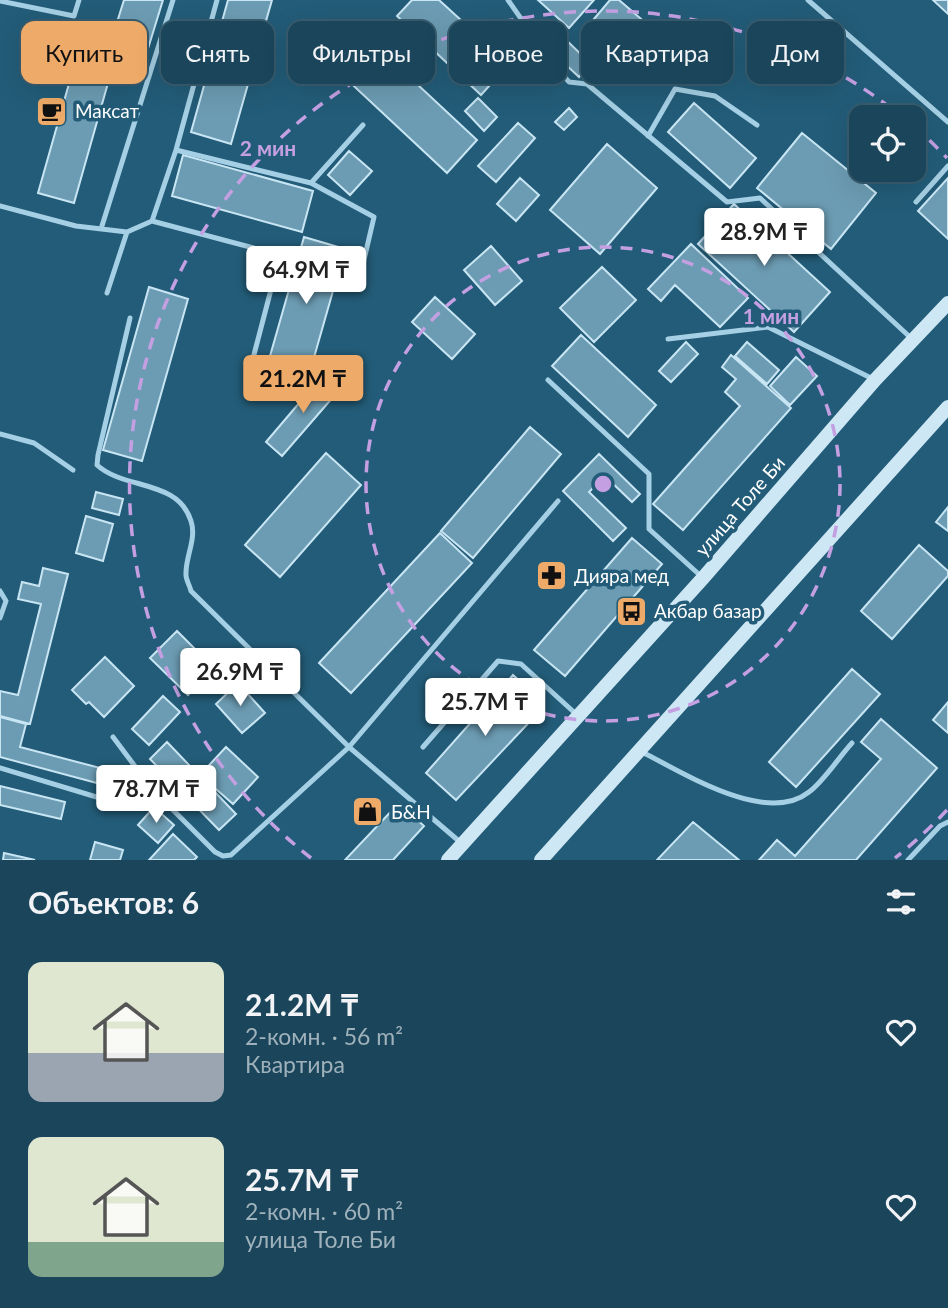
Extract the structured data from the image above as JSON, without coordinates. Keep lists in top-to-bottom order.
{
  "streets": {
    "main road": ["улица Толе Би"]
  },
  "places": {
    "cafe": ["Максат"],
    "pharmacy": ["Дияра мед"],
    "bus stop": ["Акбар базар"],
    "shop": ["Б&Н"]
  },
  "page": {
    "chip": [
      "Купить",
      "Снять",
      "Фильтры",
      "Новое",
      "Квартира",
      "Дом"
    ],
    "price": [
      "28.9M ₸",
      "64.9M ₸",
      "21.2M ₸",
      "26.9M ₸",
      "25.7M ₸",
      "78.7M ₸"
    ],
    "heading": "Объектов: 6",
    "list": [
      {
        "name": "21.2M ₸",
        "note": "2-комн. · 56 m² · Квартира"
      },
      {
        "name": "25.7M ₸",
        "note": "2-комн. · 60 m² · улица Толе Би"
      }
    ]
  },
  "rings": ["2 мин", "1 мин"]
}
